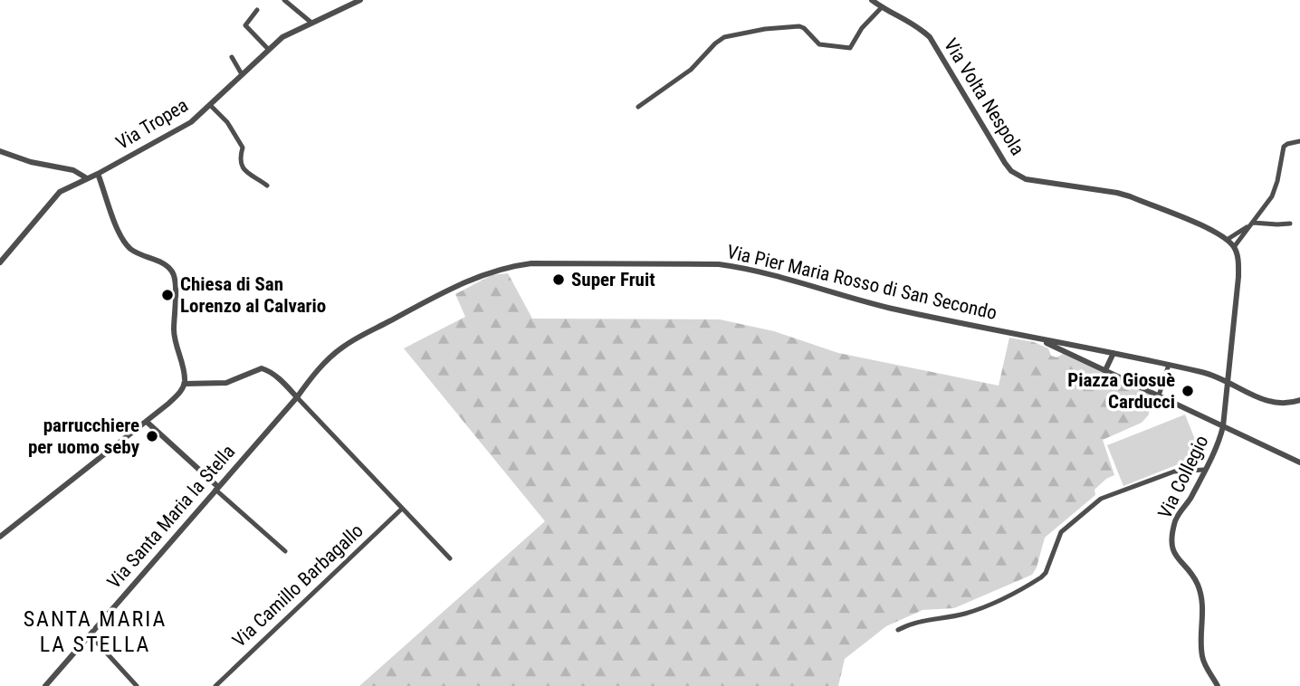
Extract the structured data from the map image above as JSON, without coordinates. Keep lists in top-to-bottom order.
{
  "streets": {
    "street": [
      "Via Volta Nespola",
      "Via Tropea",
      "Via Pier Maria Rosso di San Secondo",
      "Via Collegio",
      "Via Santa Maria la Stella",
      "Via Camillo Barbagallo"
    ]
  },
  "crossings": [
    ["Via Pier Maria Rosso di San Secondo", "Via Collegio"],
    ["Via Pier Maria Rosso di San Secondo", "Via Santa Maria la Stella"]
  ],
  "districts": ["SANTA MARIA LA STELLA"],
  "places": [
    "Super Fruit",
    "Chiesa di San Lorenzo al Calvario",
    "Piazza Giosuè Carducci",
    "parrucchiere per uomo seby"
  ]
}
